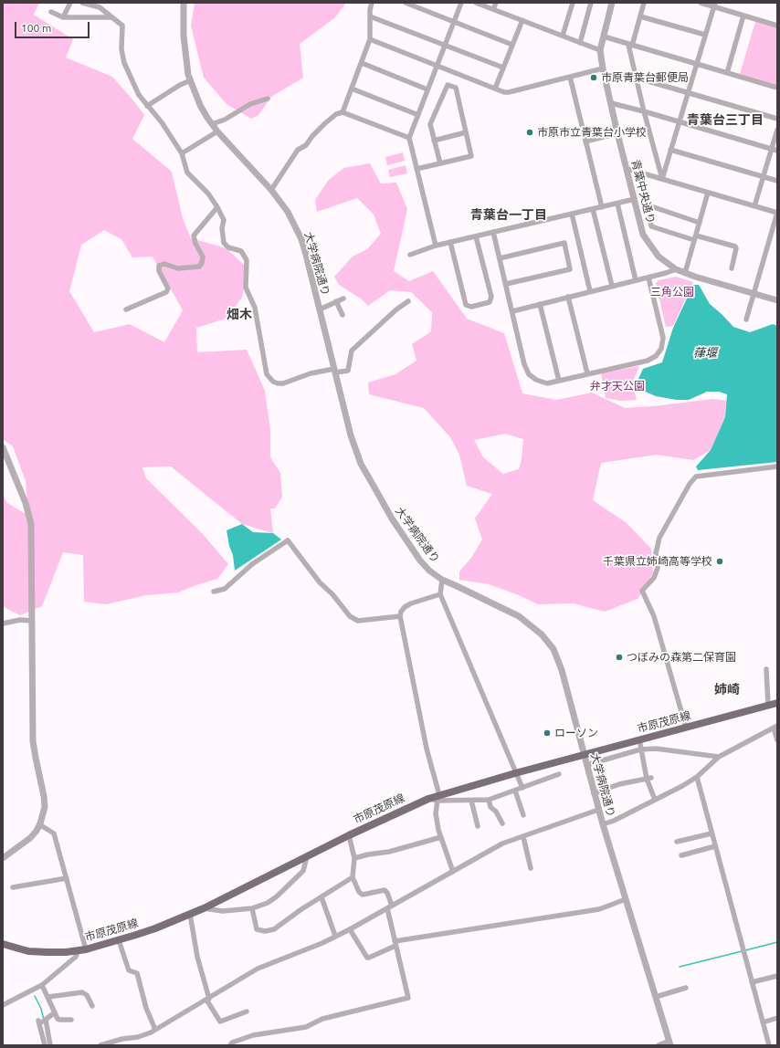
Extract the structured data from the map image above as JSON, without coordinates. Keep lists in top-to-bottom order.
{
  "streets": {
    "main road": ["市原茂原線"],
    "street": ["青葉中央通り", "大学病院通り"]
  },
  "crossings": [
    ["大学病院通り", "市原茂原線"]
  ],
  "districts": [
    "青葉台三丁目",
    "青葉台一丁目",
    "畑木",
    "姉崎"
  ],
  "water": ["葎堰"],
  "parks": ["三角公園", "弁才天公園"],
  "places": [
    "市原青葉台郵便局",
    "市原市立青葉台小学校",
    "千葉県立姉崎高等学校",
    "つぼみの森第二保育園",
    "ローソン"
  ],
  "scale_bar": "100 m"
}
